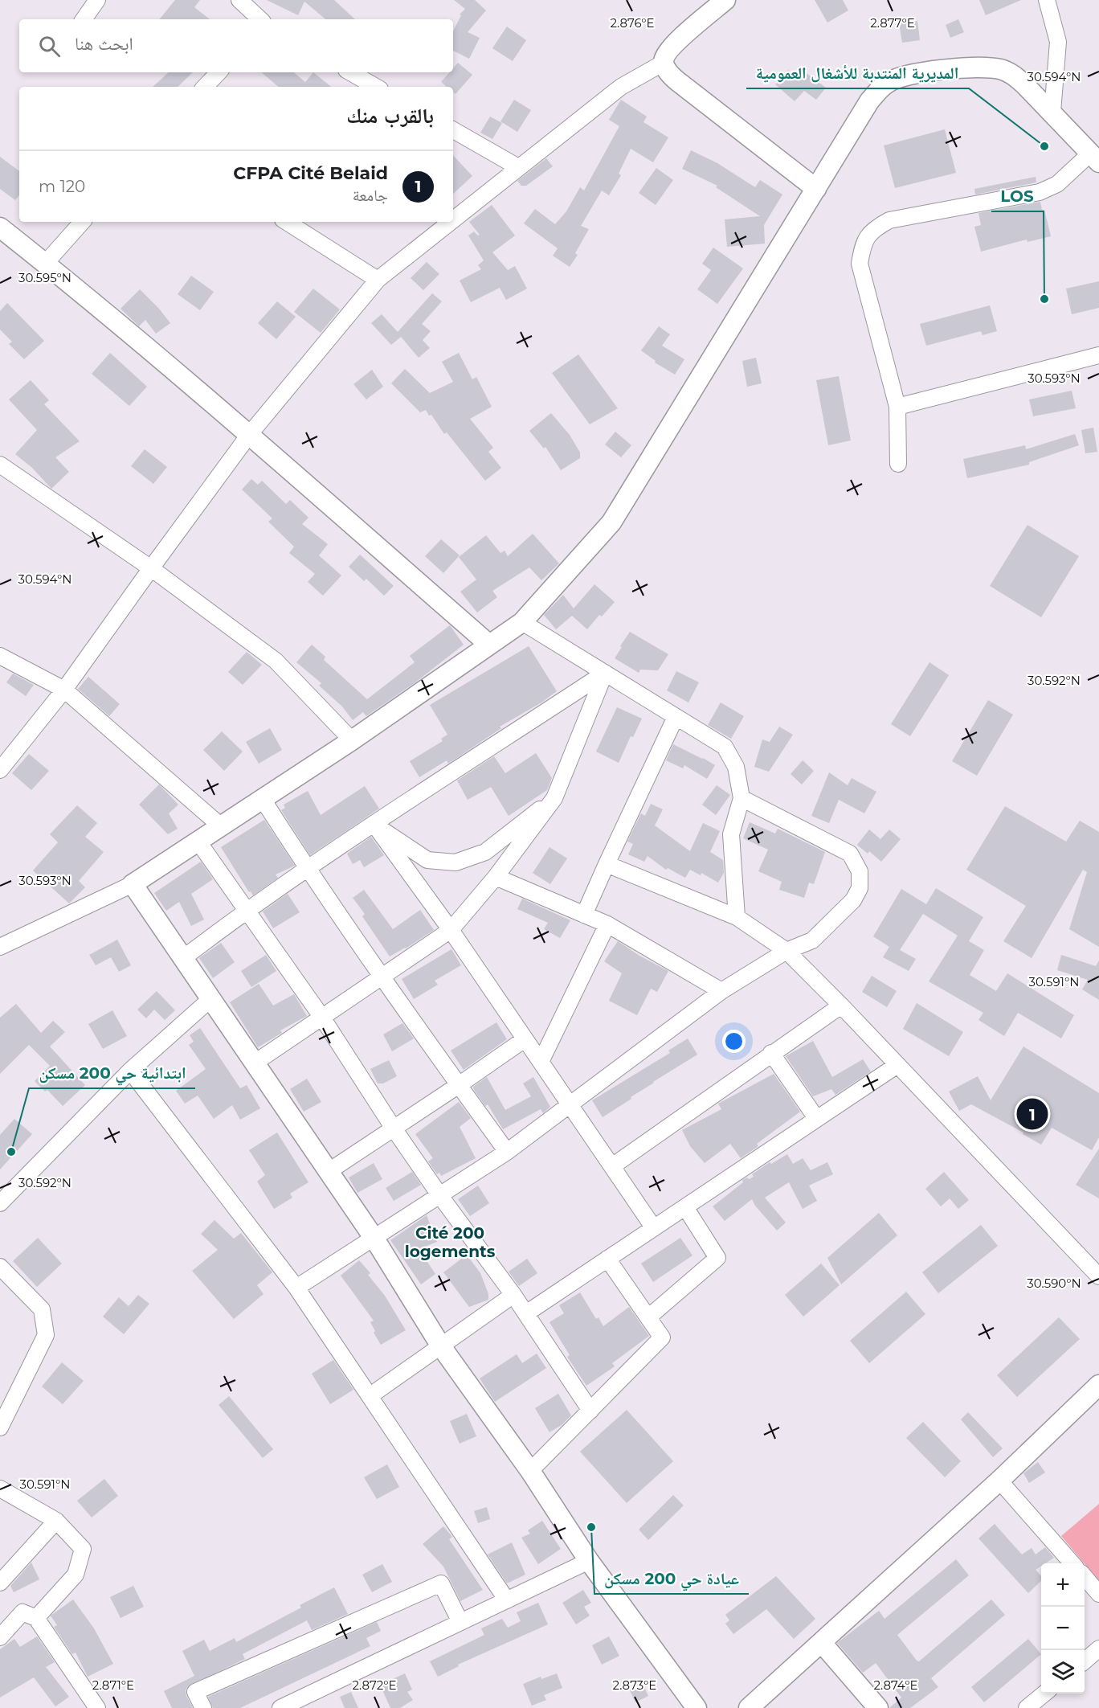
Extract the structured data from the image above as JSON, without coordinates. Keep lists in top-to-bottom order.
{
  "districts": ["Cité 200 logements"],
  "places": [
    "المديرية المنتدبة للأشغال العمومية",
    "LOS",
    "ابتدائية حي 200 مسكن",
    "عيادة حي 200 مسكن"
  ],
  "page": {
    "search": "ابحث هنا",
    "heading": "بالقرب منك",
    "list": [
      {
        "mark": "1",
        "name": "CFPA Cité Belaid",
        "note": "جامعة",
        "value": "120 m"
      }
    ],
    "pins": "1",
    "map_buttons": ["+", "−"]
  },
  "coordinates": [
    "2.876°E",
    "2.877°E",
    "30.594°N",
    "30.595°N",
    "30.593°N",
    "30.592°N",
    "30.591°N",
    "30.590°N",
    "2.871°E",
    "2.872°E",
    "2.873°E",
    "2.874°E"
  ]
}
